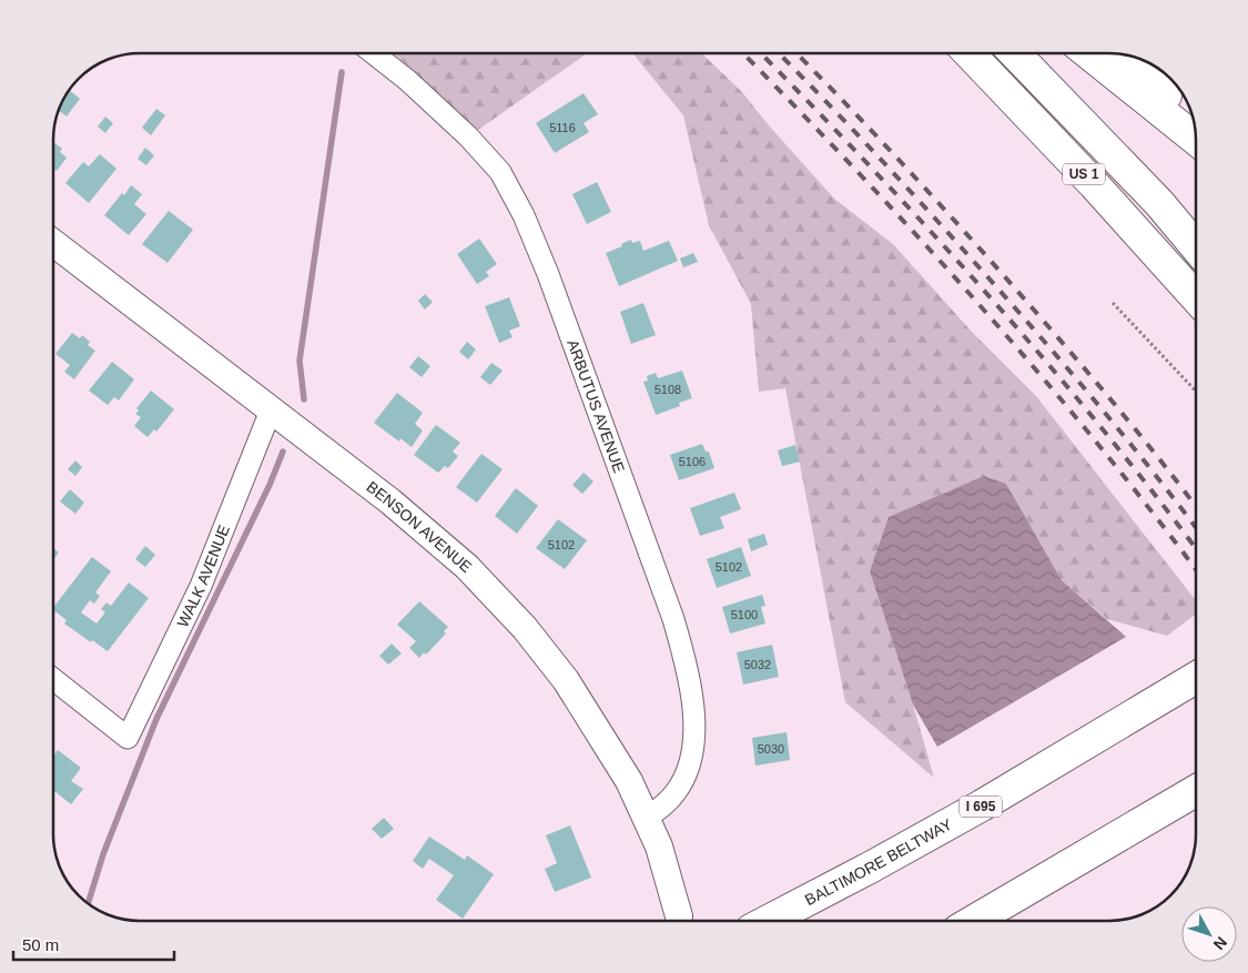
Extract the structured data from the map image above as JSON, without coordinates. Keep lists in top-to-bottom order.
{
  "streets": {
    "main road": ["US 1", "I 695", "BALTIMORE BELTWAY"],
    "street": ["ARBUTUS AVENUE", "BENSON AVENUE", "WALK AVENUE"]
  },
  "crossings": [
    ["ARBUTUS AVENUE", "BENSON AVENUE"],
    ["BENSON AVENUE", "WALK AVENUE"]
  ],
  "house_numbers": [
    "5116",
    "5108",
    "5106",
    "5102",
    "5102",
    "5100",
    "5032",
    "5030"
  ],
  "scale_bar": "50 m",
  "north": "bottom right"
}
